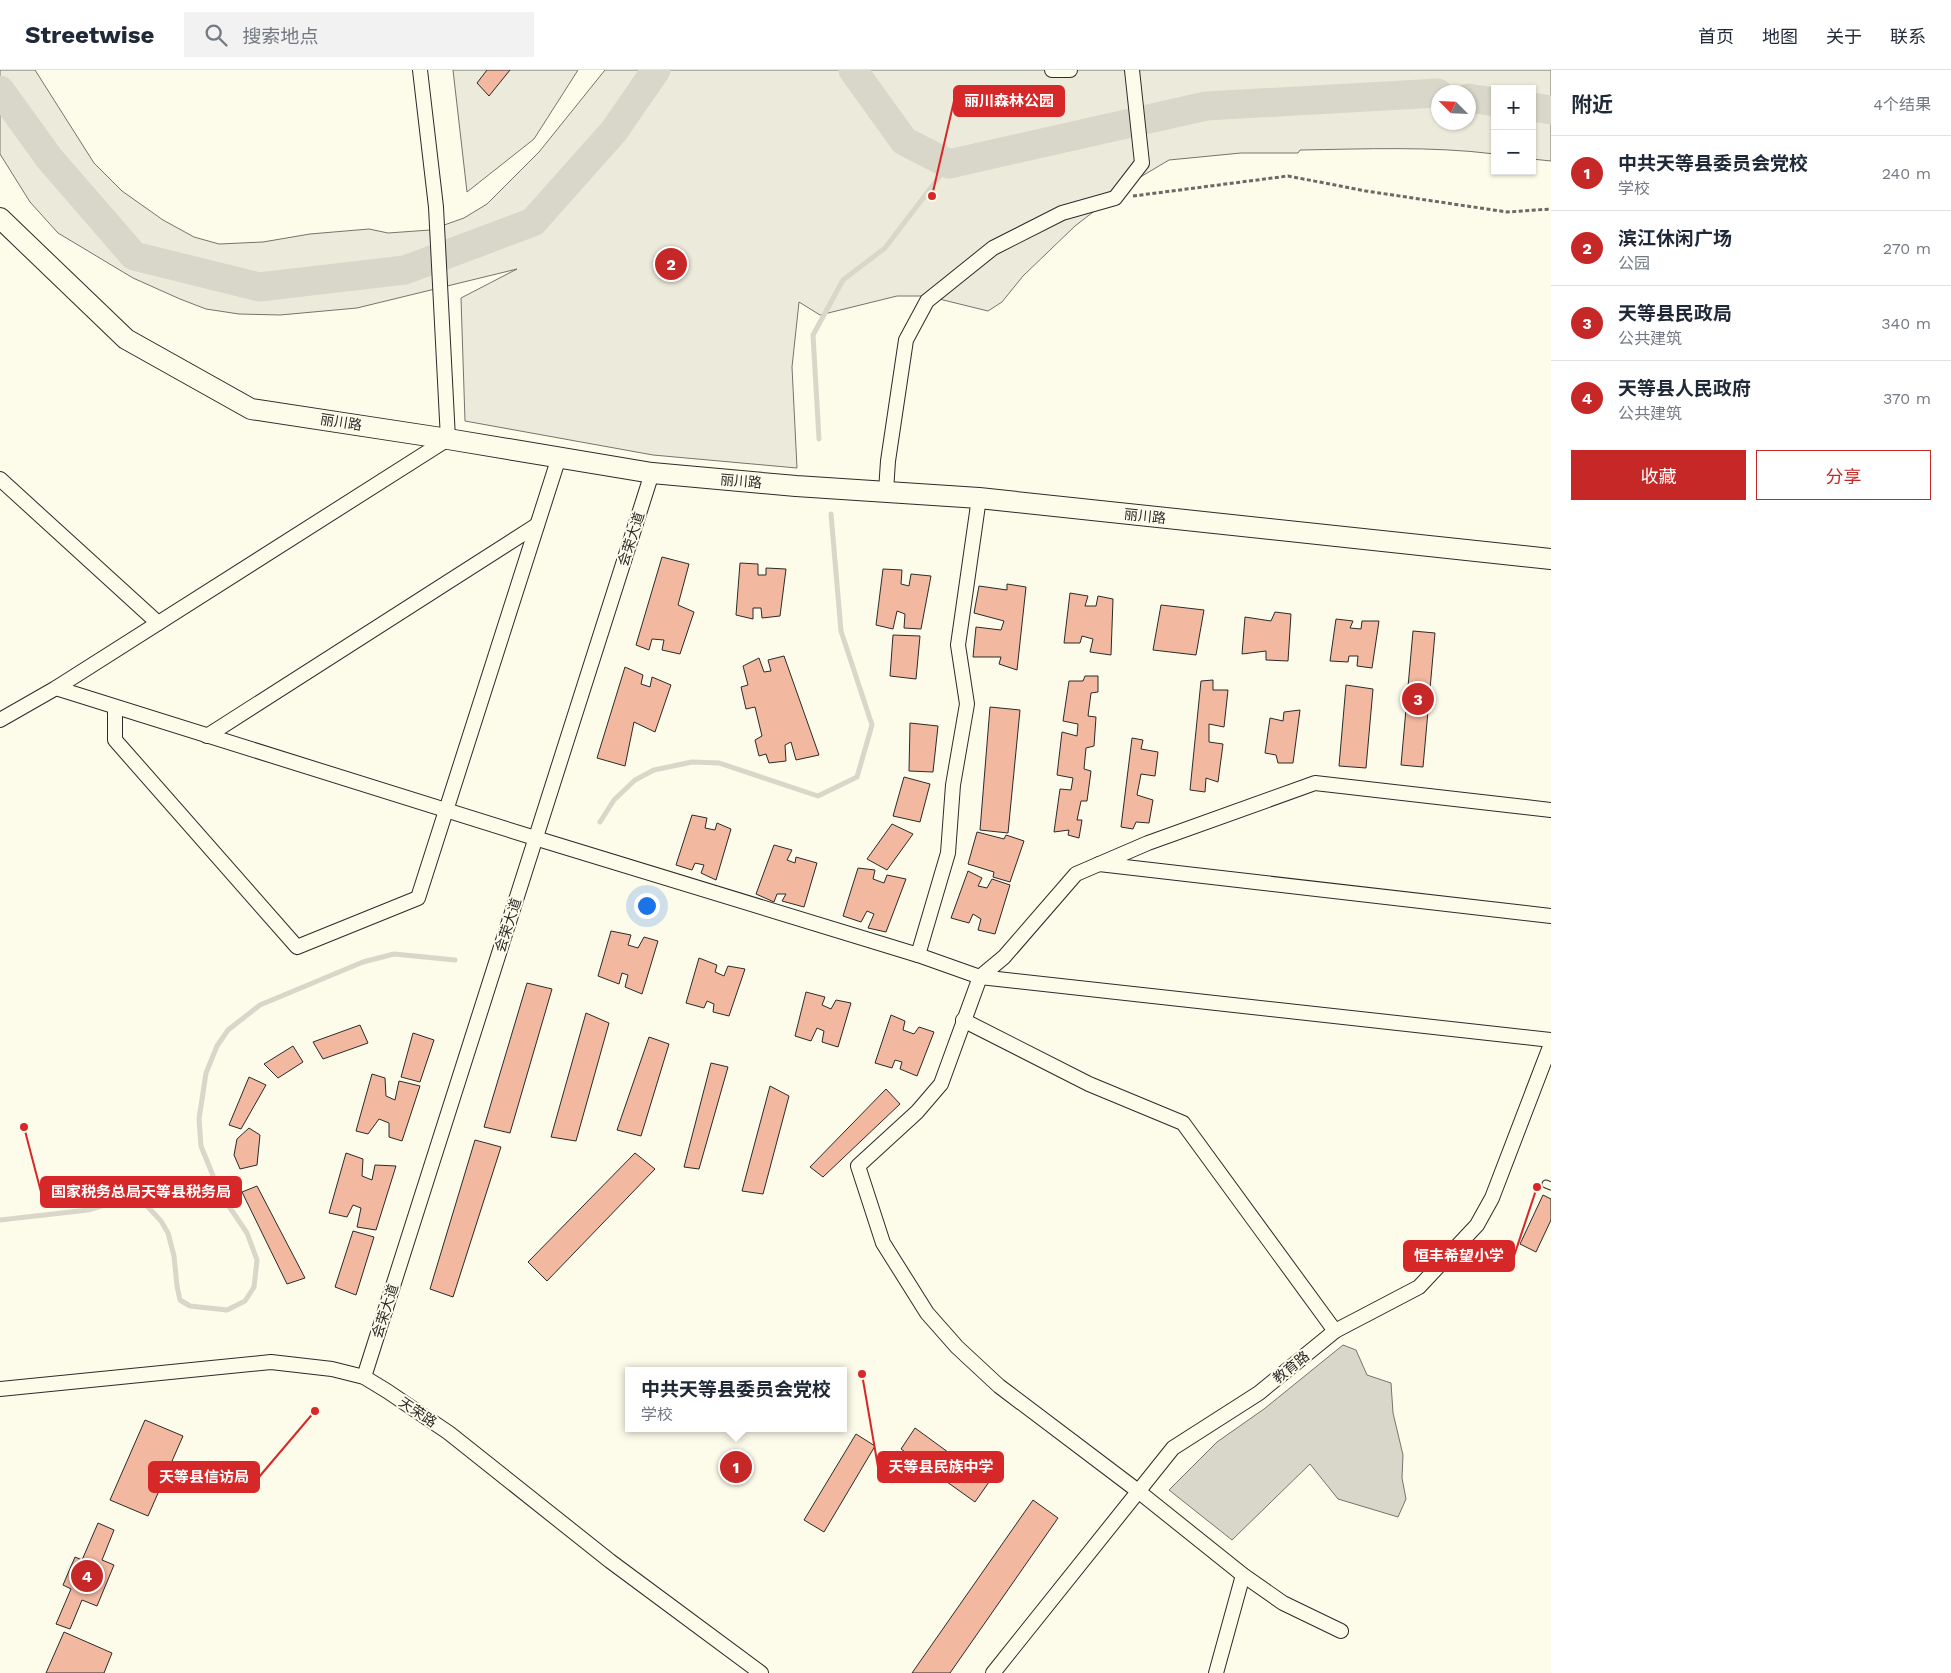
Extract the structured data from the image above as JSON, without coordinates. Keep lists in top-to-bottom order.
{
  "streets": {
    "main road": ["丽川路"],
    "street": ["会荣大道", "教育路", "天荣路"]
  },
  "crossings": [
    ["丽川路", "会荣大道"],
    ["会荣大道", "天荣路"]
  ],
  "places": [
    "丽川森林公园",
    "国家税务总局天等县税务局",
    "恒丰希望小学",
    "天等县民族中学",
    "天等县信访局"
  ],
  "north": "top left",
  "page": {
    "header": "Streetwise",
    "search": "搜索地点",
    "nav": [
      "首页",
      "地图",
      "关于",
      "联系"
    ],
    "heading": ["附近", "4个结果"],
    "map_buttons": ["+", "−"],
    "list": [
      {
        "mark": "1",
        "name": "中共天等县委员会党校",
        "note": "学校",
        "value": "240 m"
      },
      {
        "mark": "2",
        "name": "滨江休闲广场",
        "note": "公园",
        "value": "270 m"
      },
      {
        "mark": "3",
        "name": "天等县民政局",
        "note": "公共建筑",
        "value": "340 m"
      },
      {
        "mark": "4",
        "name": "天等县人民政府",
        "note": "公共建筑",
        "value": "370 m"
      }
    ],
    "pins": [
      "2",
      "3",
      "1",
      "4"
    ],
    "buttons": ["收藏", "分享"],
    "popup": ["中共天等县委员会党校", "学校"]
  }
}
